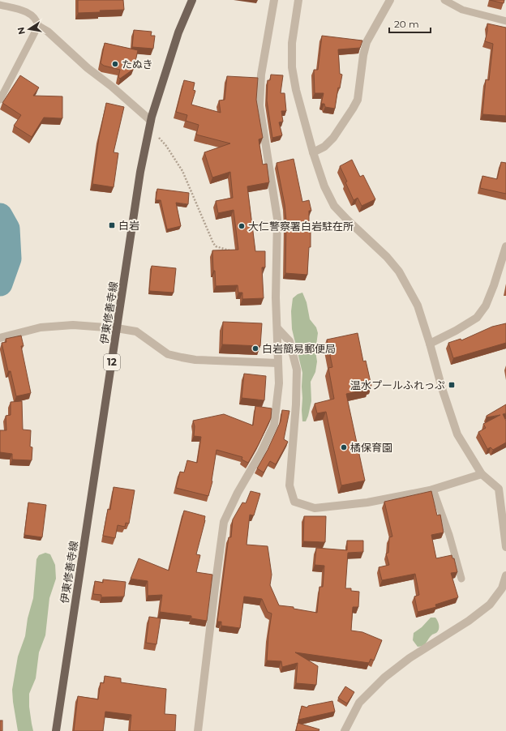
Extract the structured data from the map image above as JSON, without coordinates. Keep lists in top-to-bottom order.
{
  "streets": {
    "main road": ["伊東修善寺線", "12"]
  },
  "places": {
    "other": [
      "たぬき",
      "大仁警察署白岩駐在所",
      "白岩簡易郵便局",
      "橘保育園"
    ],
    "transit": ["白岩", "温水プールふれっぷ"]
  },
  "scale_bar": "20 m",
  "north": "left"
}
